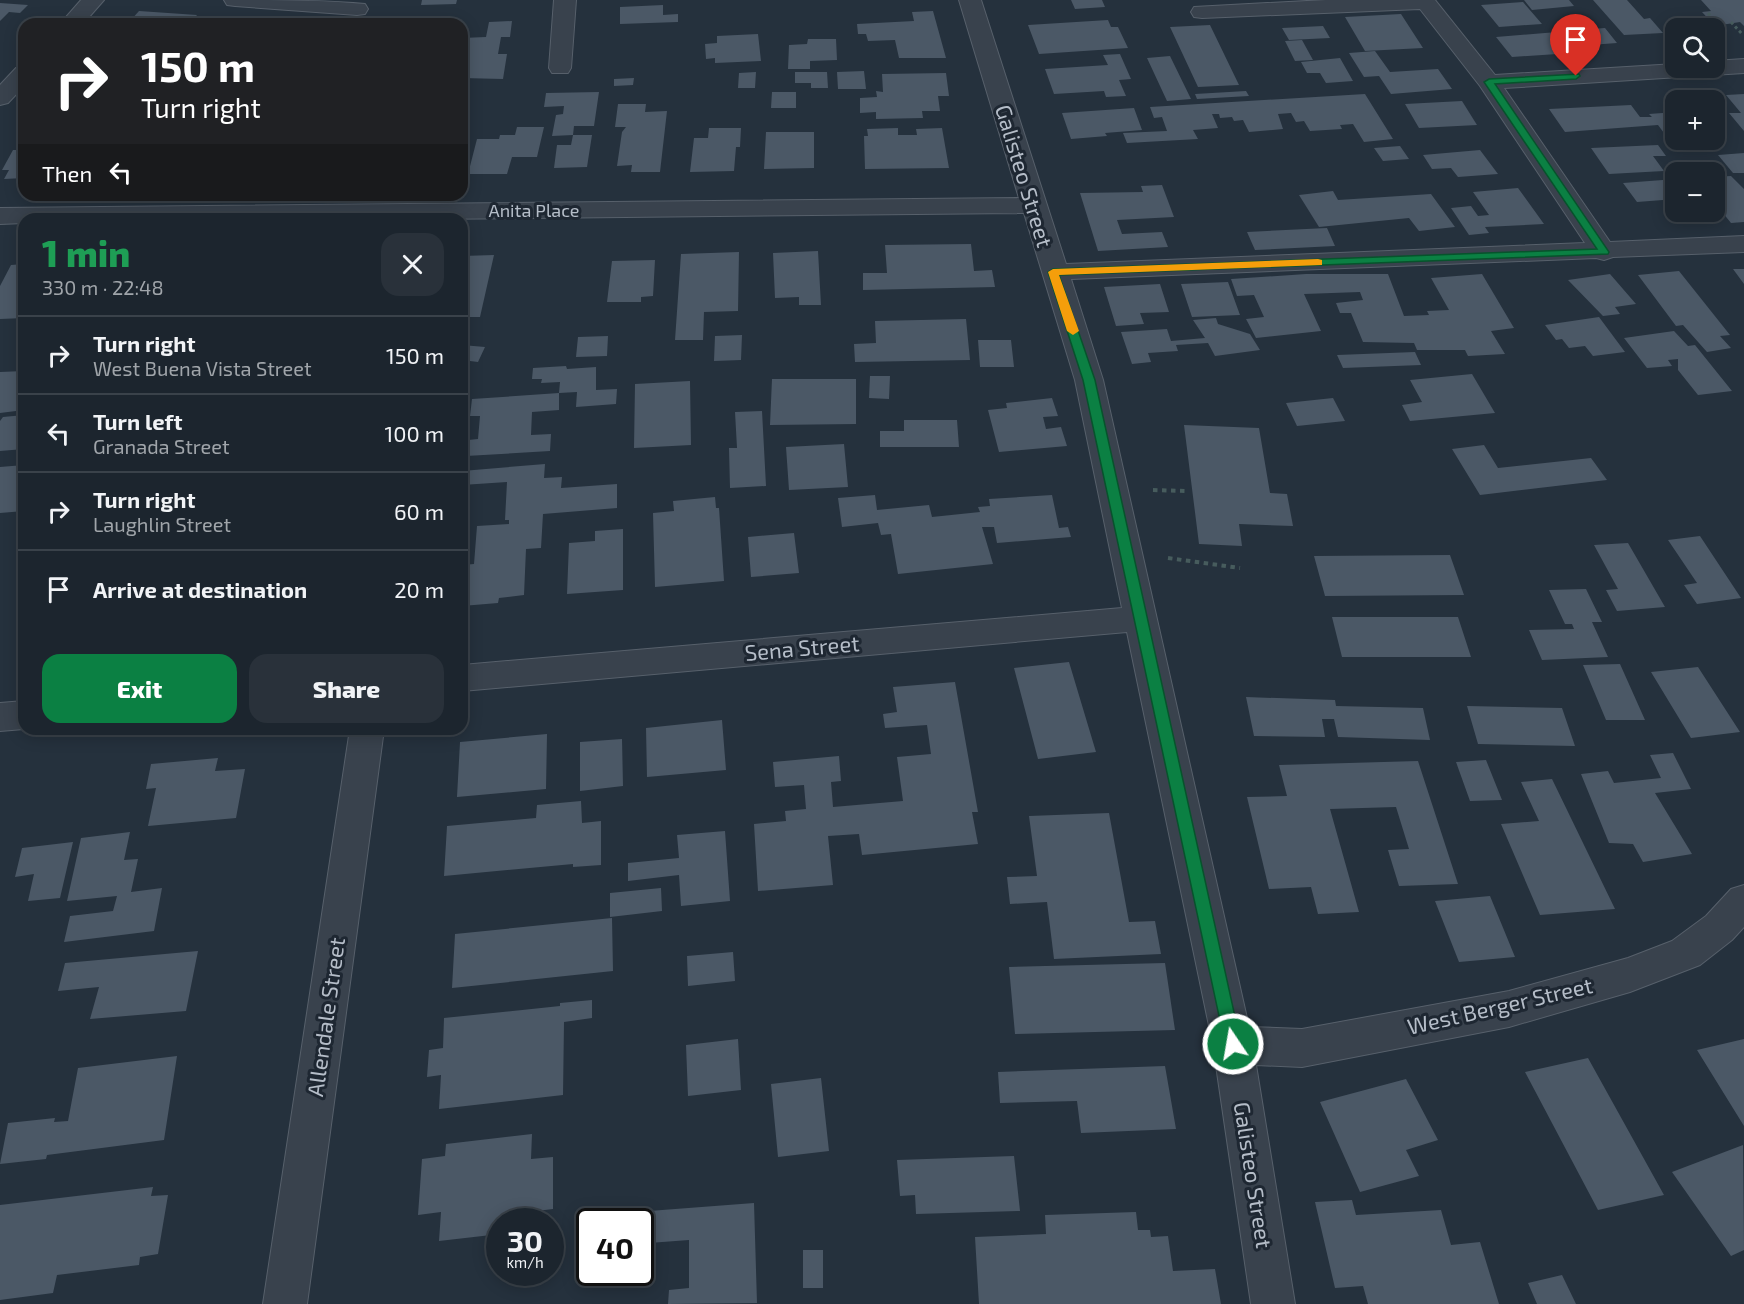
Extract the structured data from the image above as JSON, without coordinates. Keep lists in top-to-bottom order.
{
  "streets": {
    "street": [
      "Galisteo Street",
      "Anita Place",
      "Sena Street",
      "West Berger Street",
      "Allendale Street"
    ]
  },
  "crossings": [
    ["Galisteo Street", "Anita Place"],
    ["Galisteo Street", "Sena Street"],
    ["Galisteo Street", "West Berger Street"]
  ],
  "page": {
    "map_buttons": ["+", "−"],
    "turn": ["150 m", "Turn right"],
    "then": "Then",
    "heading": ["1 min", "330 m · 22:48"],
    "list": [
      {
        "name": "Turn right",
        "note": "West Buena Vista Street",
        "value": "150 m"
      },
      {
        "name": "Turn left",
        "note": "Granada Street",
        "value": "100 m"
      },
      {
        "name": "Turn right",
        "note": "Laughlin Street",
        "value": "60 m"
      },
      {
        "name": "Arrive at destination",
        "value": "20 m"
      }
    ],
    "buttons": ["Exit", "Share"],
    "speed": "30 km/h",
    "limit": "40"
  }
}
